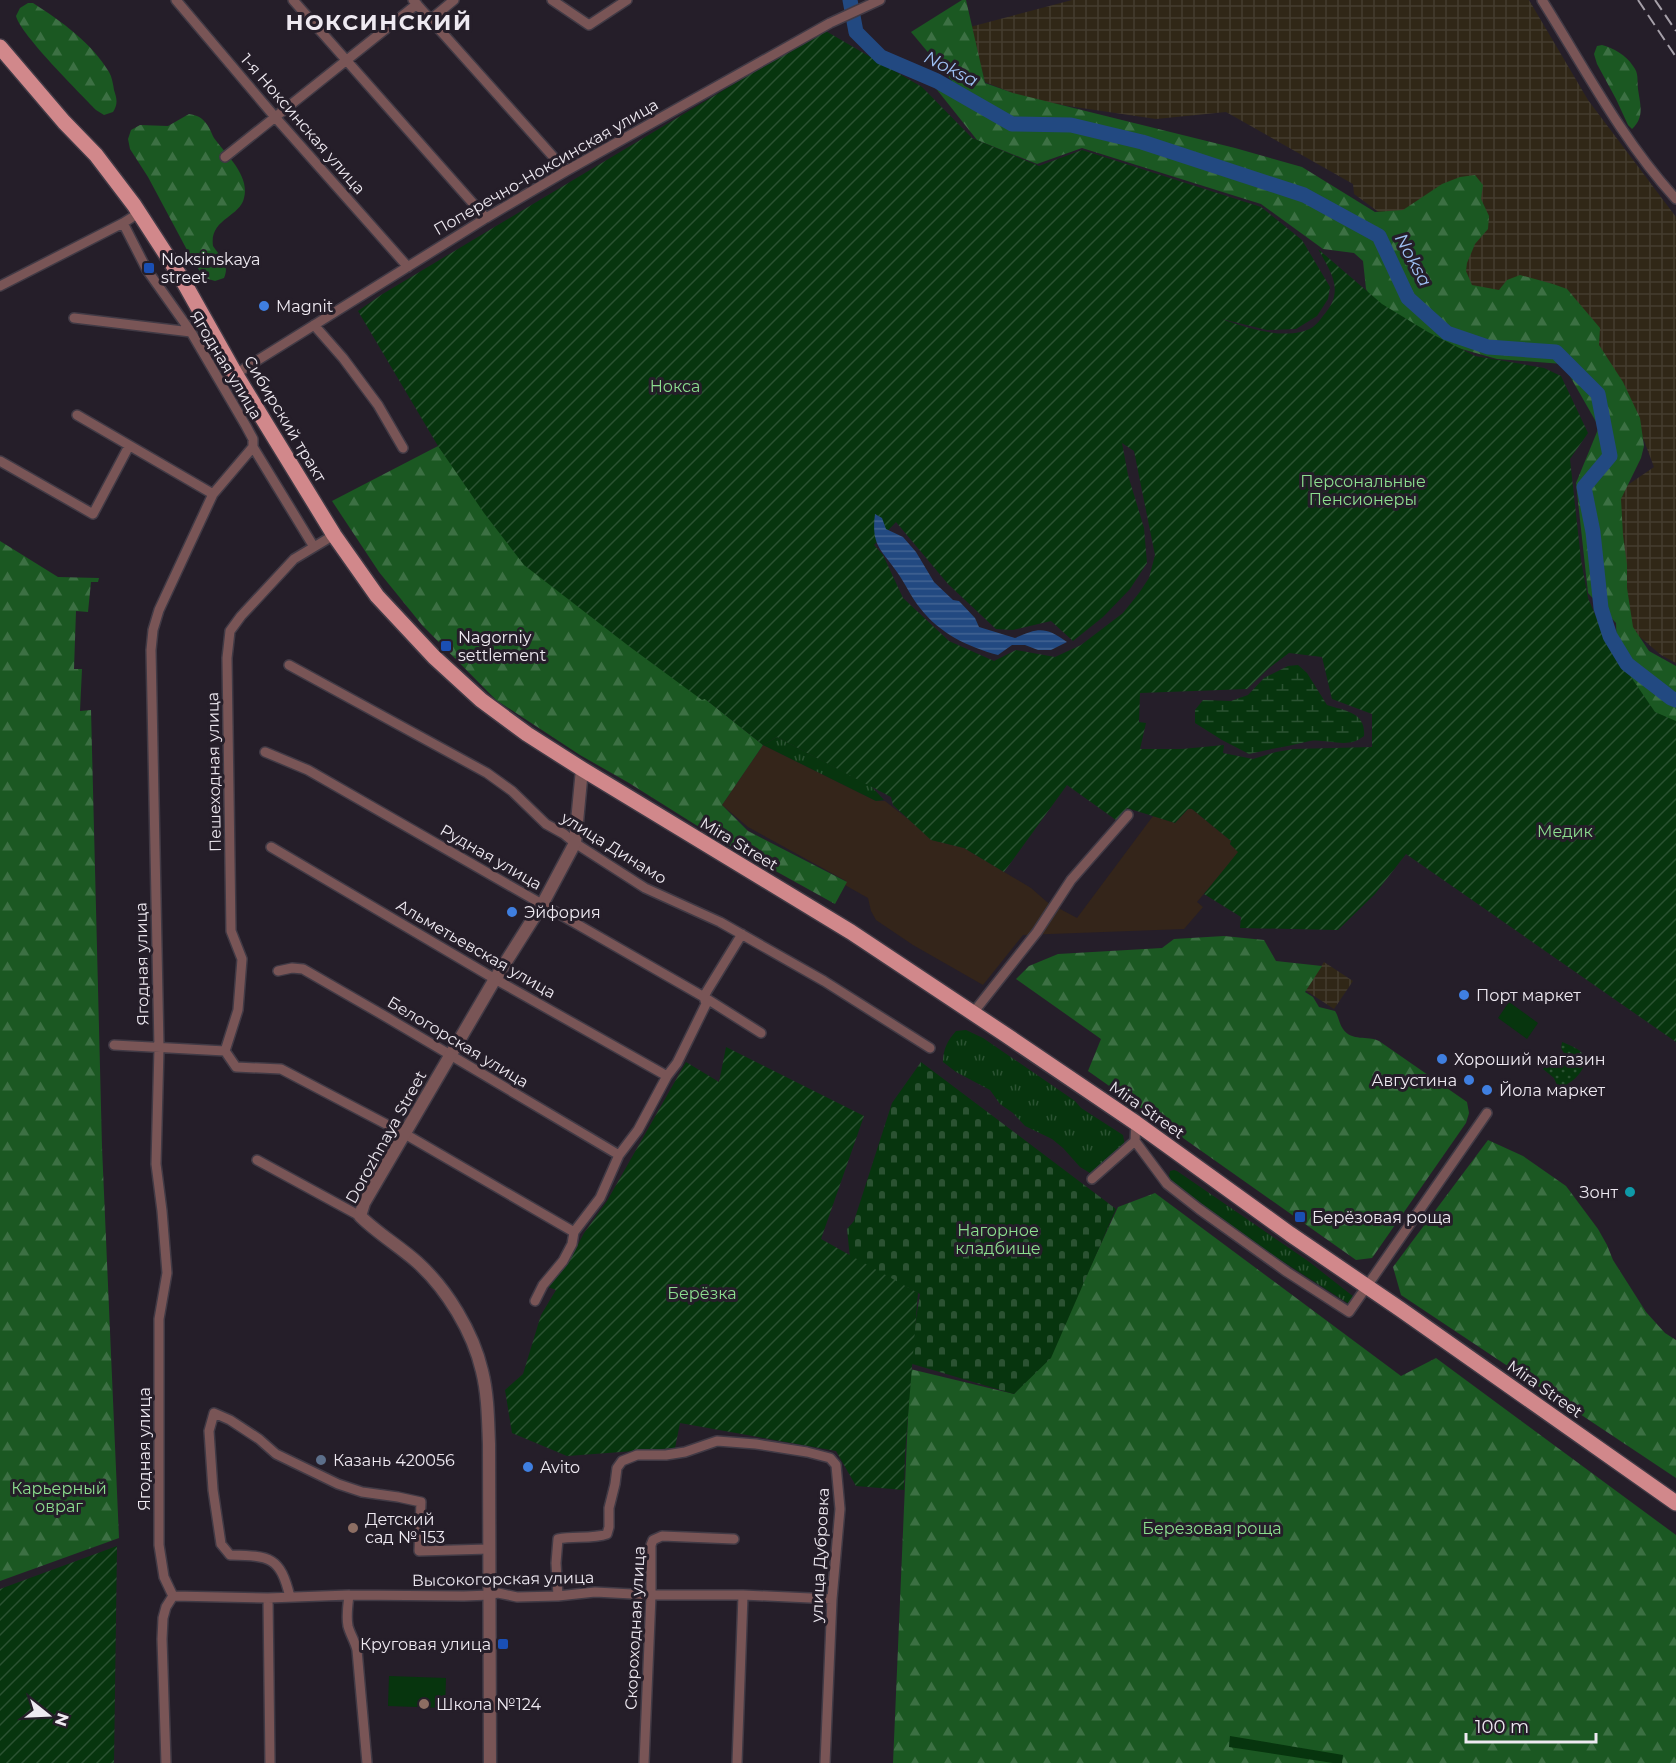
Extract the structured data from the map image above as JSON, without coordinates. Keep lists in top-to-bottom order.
{
  "streets": {
    "main road": ["Сибирский тракт", "Mira Street"],
    "street": [
      "1-я Ноксинская улица",
      "Поперечно-Ноксинская улица",
      "Ягодная улица",
      "Пешеходная улица",
      "улица Динамо",
      "Рудная улица",
      "Альметьевская улица",
      "Белогорская улица",
      "Dorozhnaya Street",
      "улица Дубровка",
      "Высокогорская улица",
      "Скороходная улица"
    ]
  },
  "crossings": [
    ["1-я Ноксинская улица", "Поперечно-Ноксинская улица"],
    ["Поперечно-Ноксинская улица", "Ягодная улица"],
    ["Поперечно-Ноксинская улица", "Сибирский тракт"],
    ["Ягодная улица", "Высокогорская улица"],
    ["Сибирский тракт", "Пешеходная улица"],
    ["Сибирский тракт", "Mira Street"],
    ["Сибирский тракт", "Dorozhnaya Street"],
    ["Mira Street", "Dorozhnaya Street"],
    ["улица Динамо", "Dorozhnaya Street"],
    ["Рудная улица", "Dorozhnaya Street"],
    ["Альметьевская улица", "Dorozhnaya Street"],
    ["Белогорская улица", "Dorozhnaya Street"],
    ["Dorozhnaya Street", "Высокогорская улица"],
    ["улица Дубровка", "Высокогорская улица"],
    ["Высокогорская улица", "Скороходная улица"]
  ],
  "districts": ["НОКСИНСКИЙ"],
  "water": ["Noksa"],
  "parks": [
    "Нокса",
    "Персональные Пенсионеры",
    "Медик",
    "Нагорное кладбище",
    "Берёзка",
    "Карьерный овраг",
    "Березовая роща"
  ],
  "places": {
    "transit": [
      "Noksinskaya street",
      "Nagorniy settlement",
      "Берёзовая роща",
      "Круговая улица"
    ],
    "other": [
      "Magnit",
      "Эйфория",
      "Порт маркет",
      "Хороший магазин",
      "Августина",
      "Йола маркет",
      "Зонт",
      "Казань 420056",
      "Avito",
      "Детский сад № 153",
      "Школа №124"
    ]
  },
  "scale_bar": "100 m",
  "north": "right"
}
